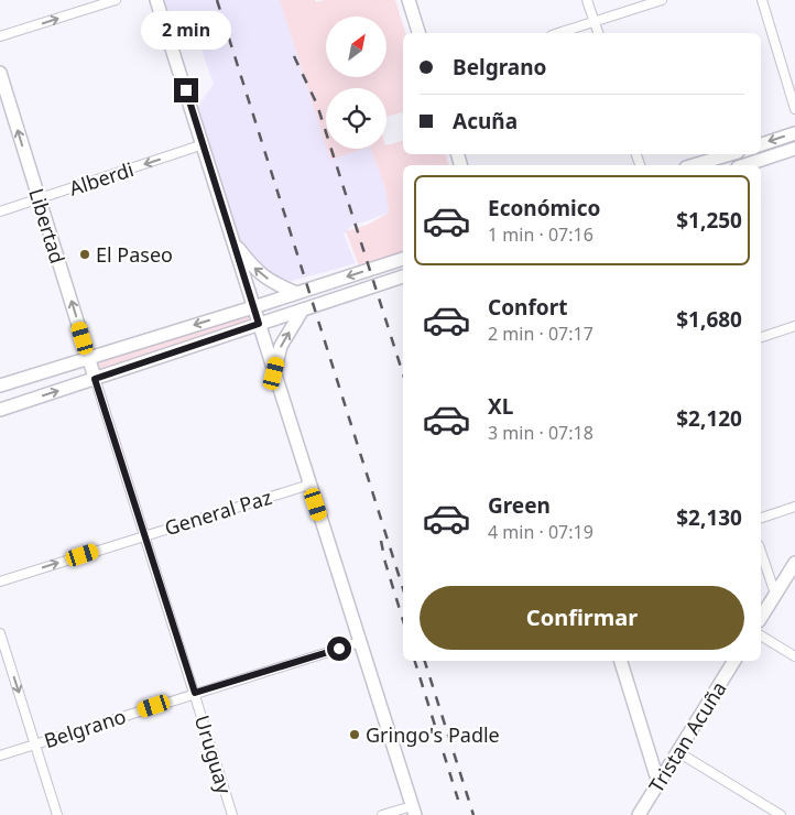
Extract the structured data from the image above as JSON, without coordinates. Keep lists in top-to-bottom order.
{
  "streets": {
    "main road": ["Libertad", "Tristan Acuña"],
    "street": [
      "Alberdi",
      "General Paz",
      "Belgrano",
      "Uruguay"
    ]
  },
  "crossings": [
    ["Alberdi", "Libertad"],
    ["Libertad", "Uruguay"],
    ["General Paz", "Uruguay"],
    ["Belgrano", "Uruguay"]
  ],
  "one_way": ["Alberdi", "Libertad", "General Paz"],
  "places": ["El Paseo", "Gringo's Padle"],
  "north": "top right",
  "page": {
    "bubble": "2 min",
    "banner": ["Belgrano", "Acuña"],
    "list": [
      {
        "name": "Económico",
        "note": "1 min · 07:16",
        "value": "$1,250"
      },
      {
        "name": "Confort",
        "note": "2 min · 07:17",
        "value": "$1,680"
      },
      {
        "name": "XL",
        "note": "3 min · 07:18",
        "value": "$2,120"
      },
      {
        "name": "Green",
        "note": "4 min · 07:19",
        "value": "$2,130"
      }
    ],
    "buttons": "Confirmar"
  }
}
